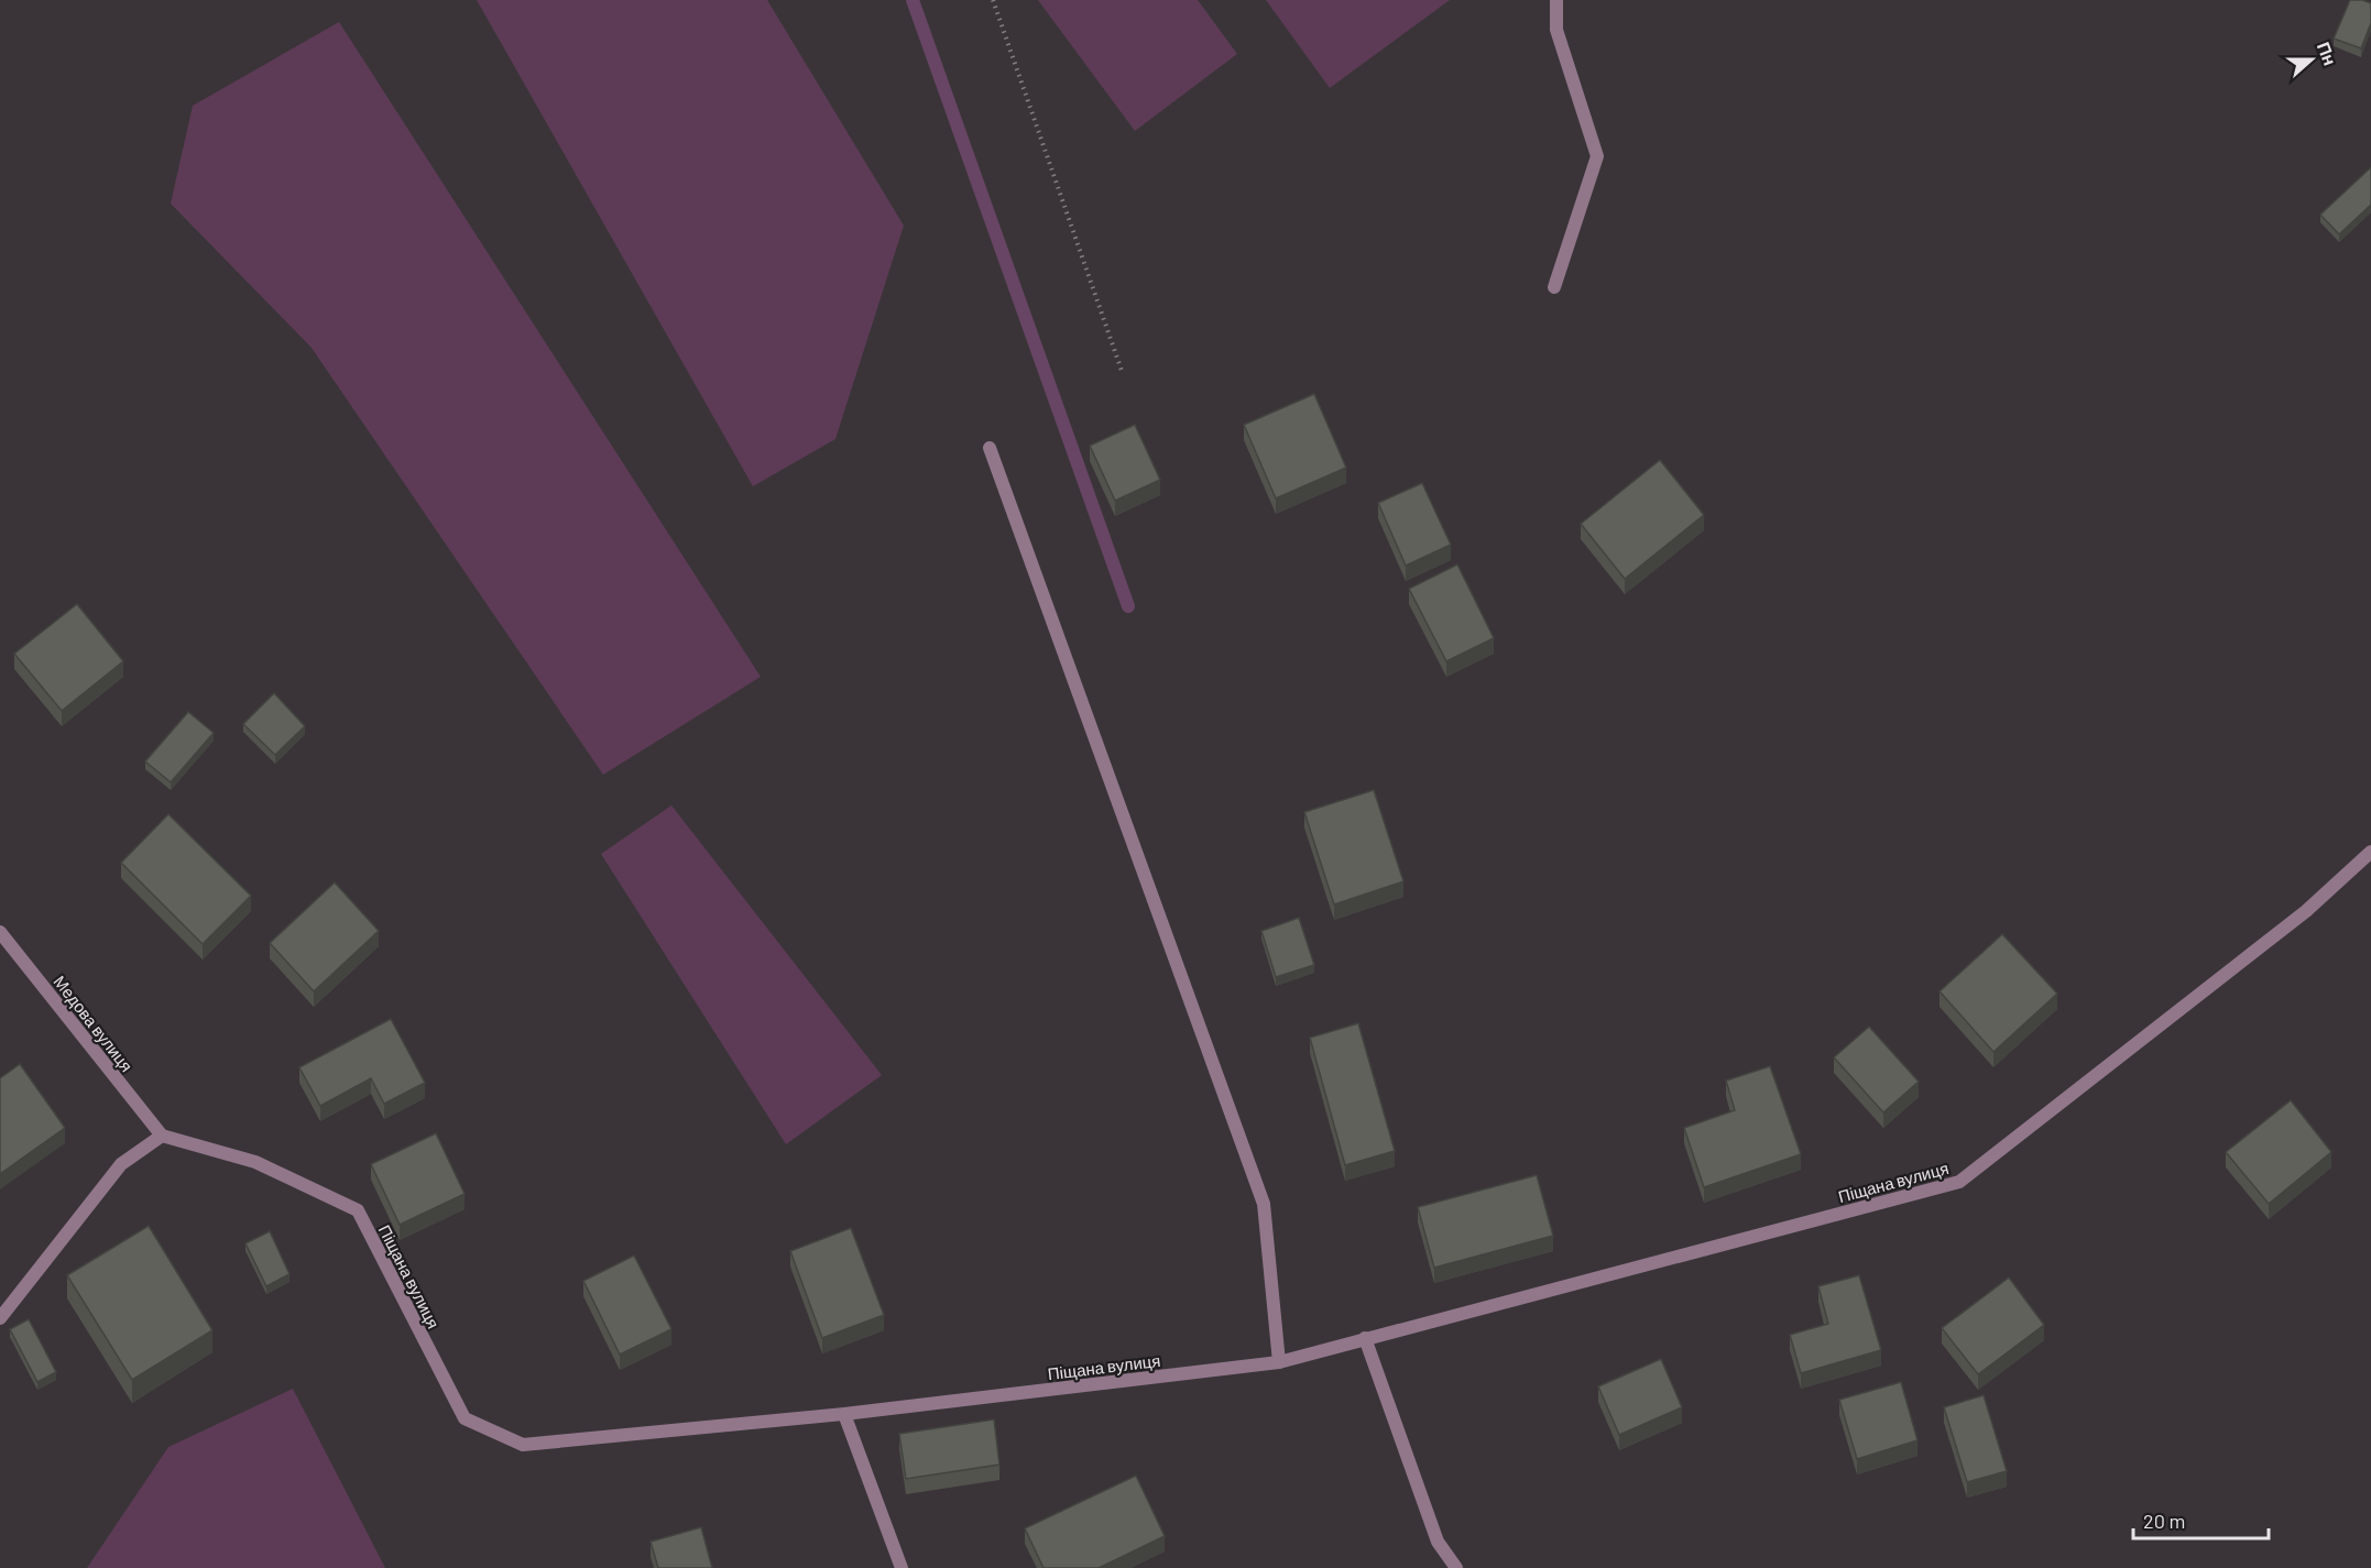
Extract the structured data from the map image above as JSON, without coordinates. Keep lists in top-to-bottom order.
{
  "streets": {
    "street": ["Медова вулиця", "Піщана вулиця"]
  },
  "crossings": [
    ["Медова вулиця", "Піщана вулиця"]
  ],
  "scale_bar": "20 m",
  "north": "right"
}
